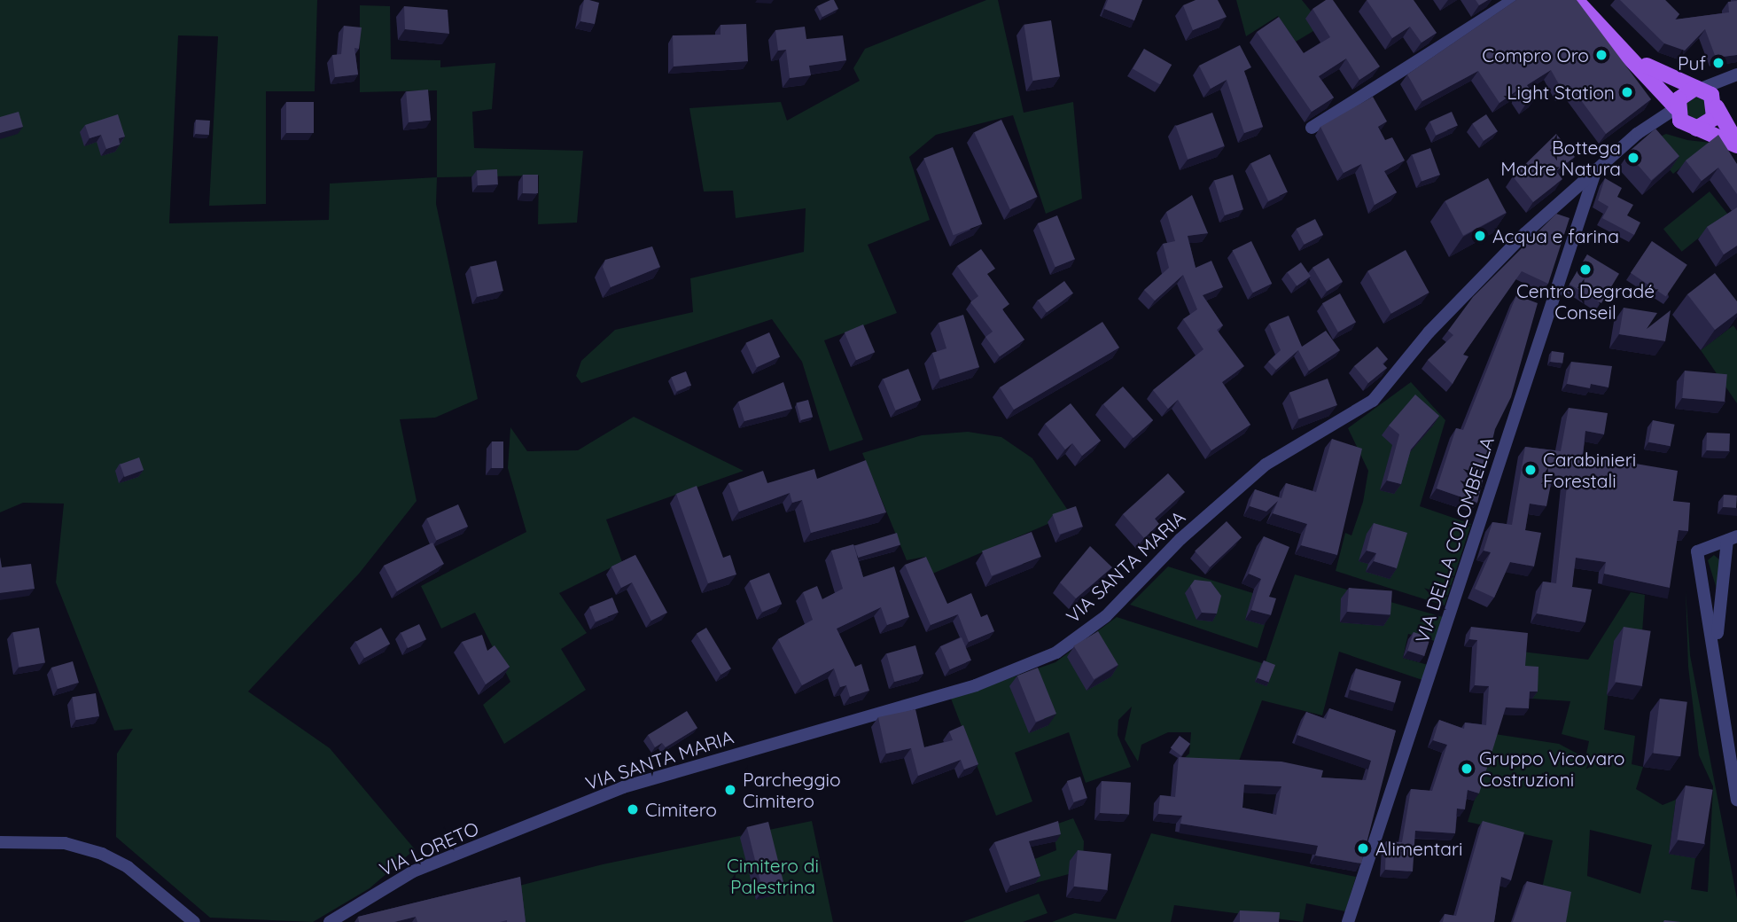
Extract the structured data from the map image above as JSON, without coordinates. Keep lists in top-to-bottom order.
{
  "streets": {
    "street": ["VIA DELLA COLOMBELLA", "VIA SANTA MARIA", "VIA LORETO"]
  },
  "crossings": [
    ["VIA DELLA COLOMBELLA", "VIA SANTA MARIA"],
    ["VIA SANTA MARIA", "VIA LORETO"]
  ],
  "parks": ["Cimitero di Palestrina"],
  "places": [
    "Compro Oro",
    "Puf",
    "Light Station",
    "Bottega Madre Natura",
    "Acqua e farina",
    "Centro Degradé Conseil",
    "Carabinieri Forestali",
    "Gruppo Vicovaro Costruzioni",
    "Parcheggio Cimitero",
    "Cimitero",
    "Alimentari"
  ]
}
